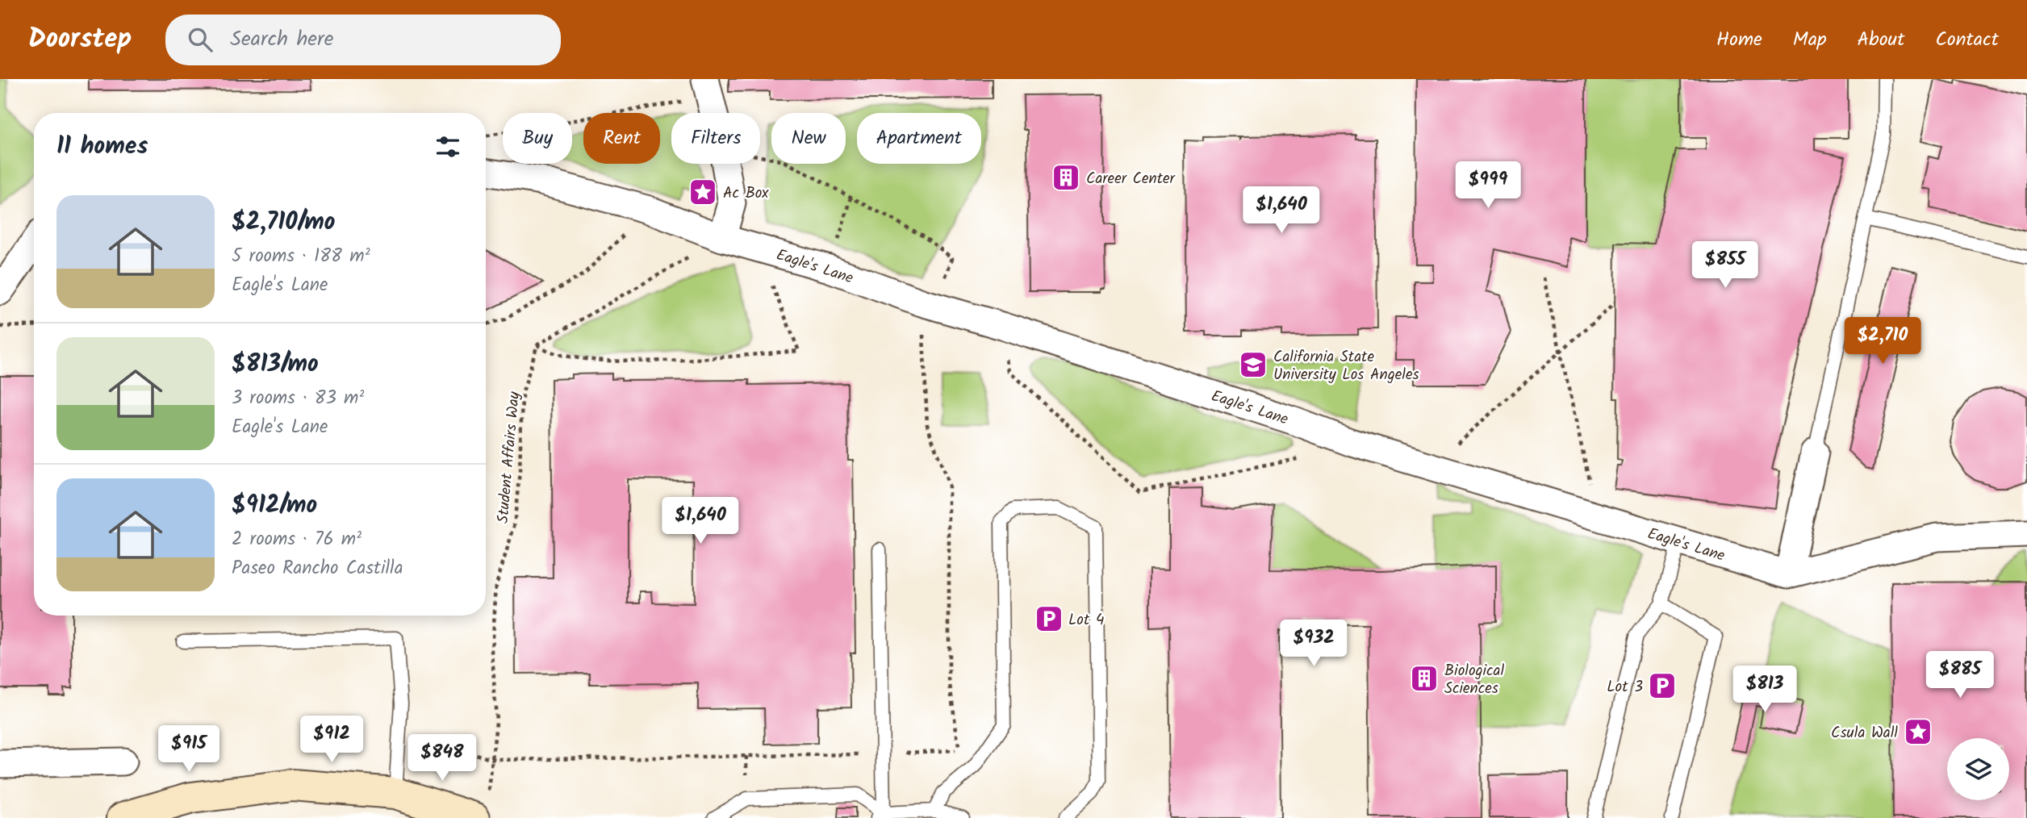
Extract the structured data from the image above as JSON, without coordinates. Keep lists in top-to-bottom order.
{
  "streets": {
    "street": ["Eagle's Lane"],
    "path": ["Student Affairs Way"]
  },
  "places": {
    "building": ["Career Center", "Biological Sciences"],
    "place": ["Ac Box", "Csula Wall"],
    "school or university": ["California State University Los Angeles"],
    "parking": ["Lot 4", "Lot 3"]
  },
  "page": {
    "header": "Doorstep",
    "search": "Search here",
    "nav": [
      "Home",
      "Map",
      "About",
      "Contact"
    ],
    "chip": [
      "Buy",
      "Rent",
      "Filters",
      "New",
      "Apartment"
    ],
    "heading": "11 homes",
    "price": [
      "$999",
      "$1,640",
      "$855",
      "$2,710",
      "$1,640",
      "$932",
      "$885",
      "$813",
      "$912",
      "$915",
      "$848"
    ],
    "list": [
      {
        "name": "$2,710/mo",
        "note": "5 rooms · 188 m² · Eagle's Lane"
      },
      {
        "name": "$813/mo",
        "note": "3 rooms · 83 m² · Eagle's Lane"
      },
      {
        "name": "$912/mo",
        "note": "2 rooms · 76 m² · Paseo Rancho Castilla"
      }
    ]
  }
}
